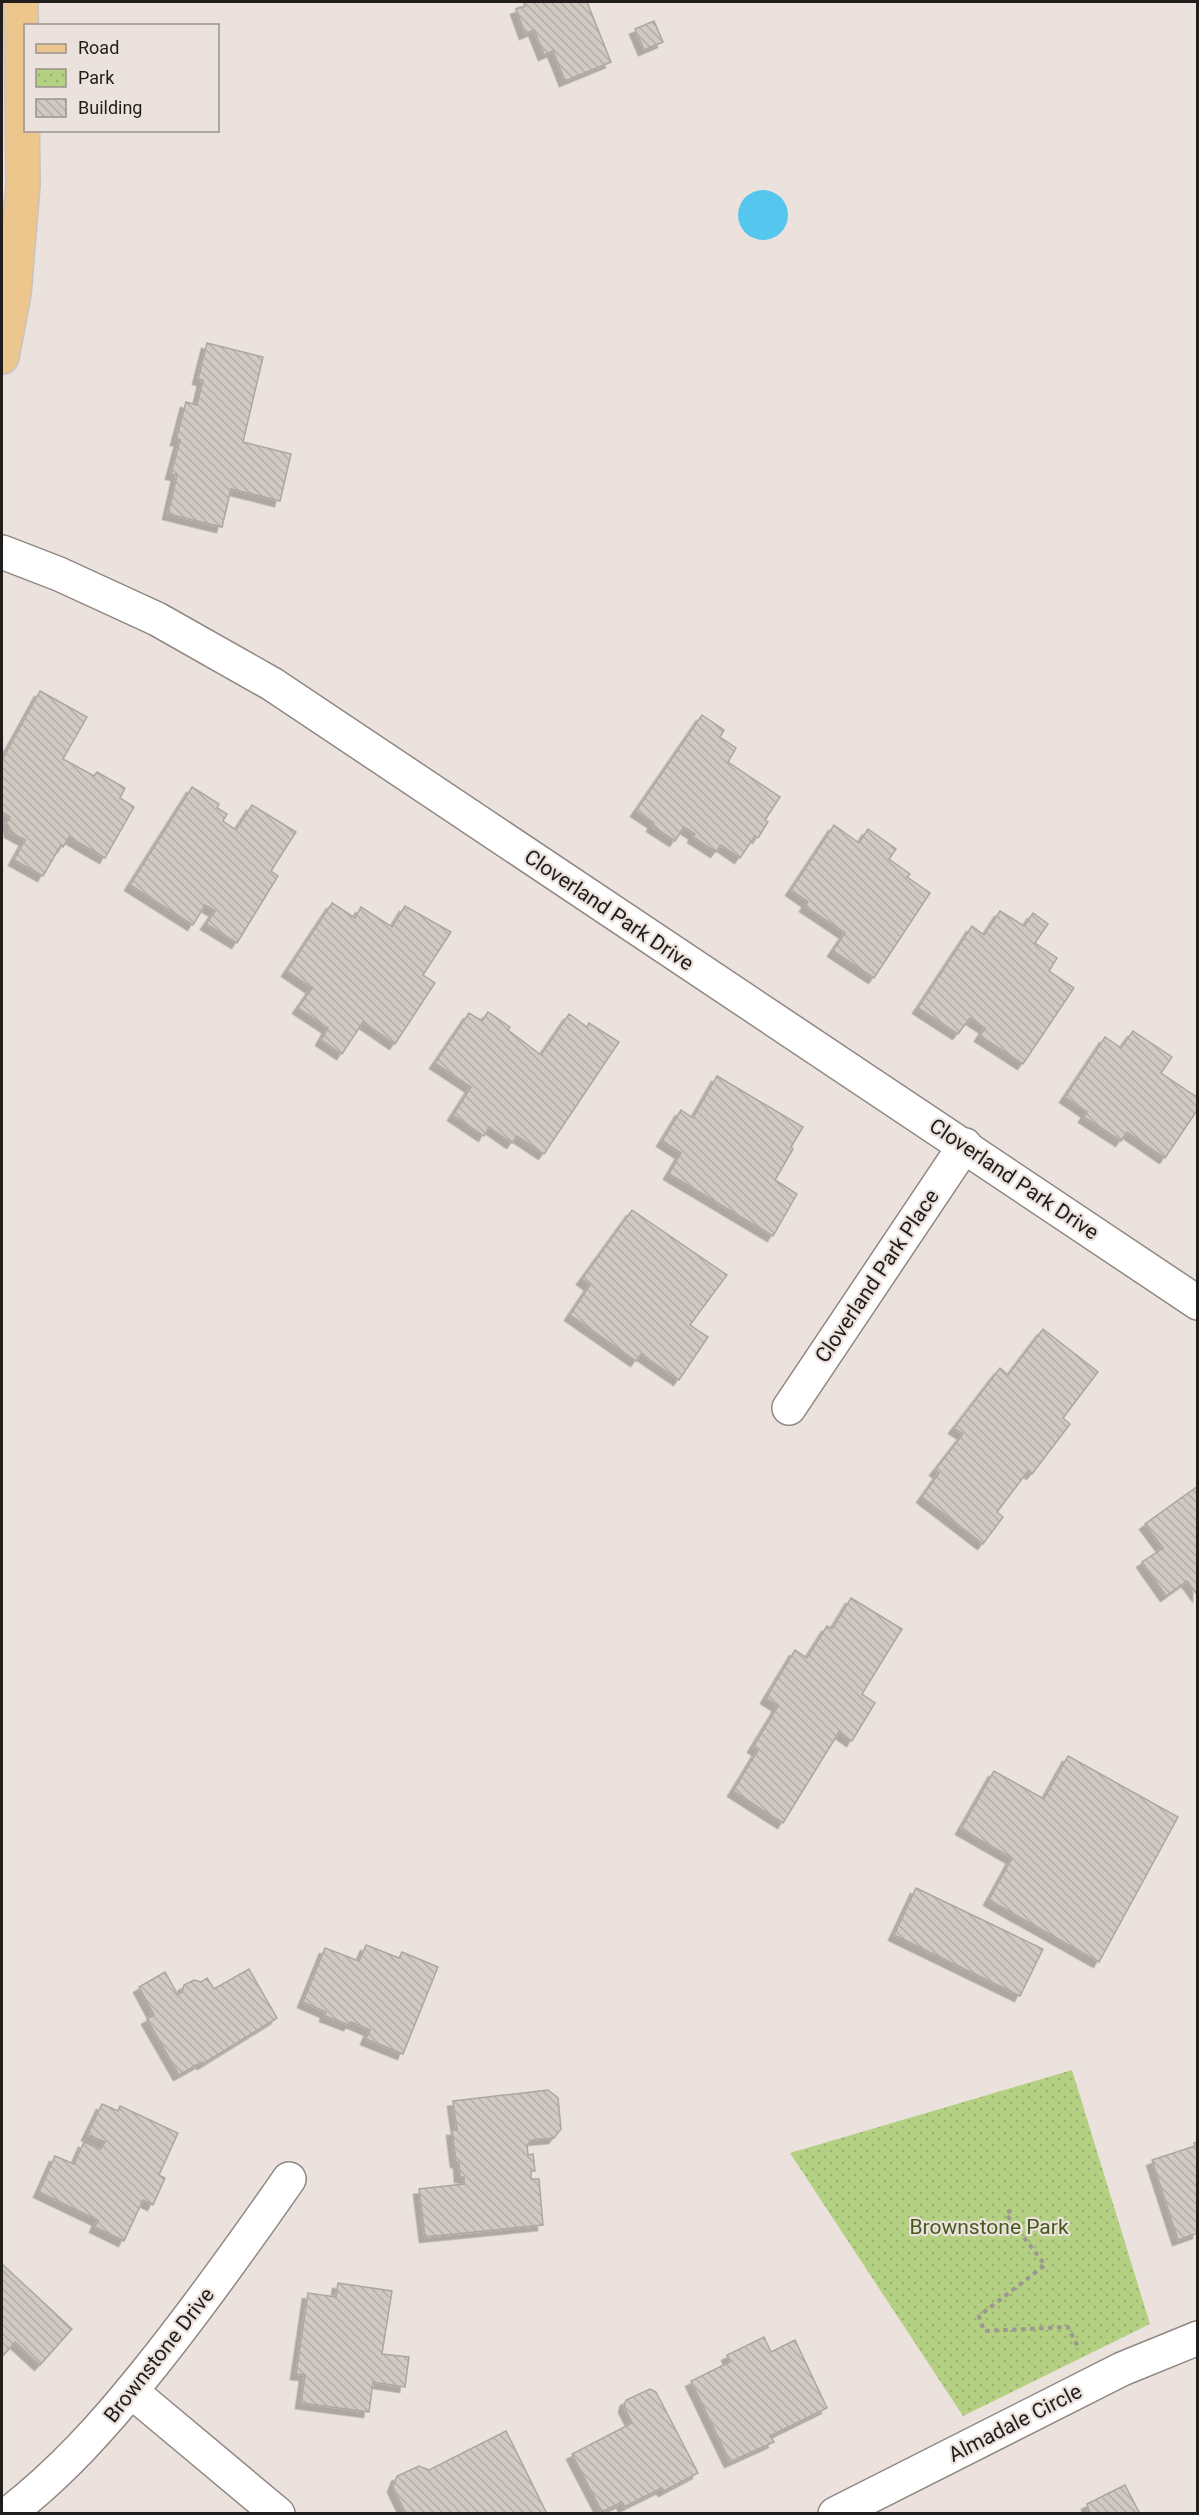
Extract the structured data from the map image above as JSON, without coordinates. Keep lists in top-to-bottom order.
{
  "streets": {
    "street": [
      "Cloverland Park Drive",
      "Cloverland Park Place",
      "Brownstone Drive",
      "Almadale Circle"
    ]
  },
  "crossings": [
    ["Cloverland Park Drive", "Cloverland Park Place"]
  ],
  "parks": ["Brownstone Park"],
  "legend": ["Road", "Park", "Building"]
}
